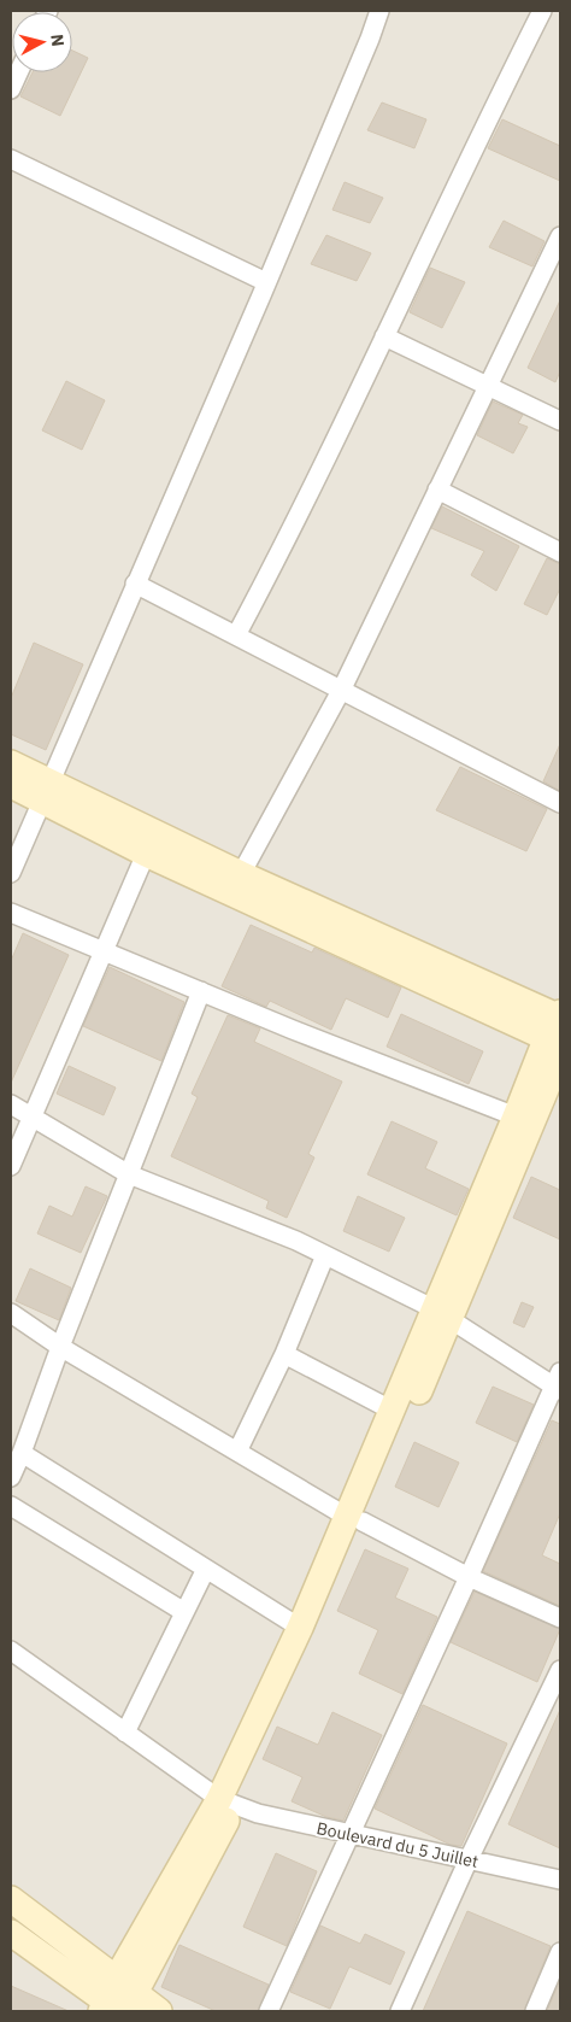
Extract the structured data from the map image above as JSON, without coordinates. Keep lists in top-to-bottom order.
{
  "streets": {
    "street": ["Boulevard du 5 Juillet"]
  },
  "north": "right"
}
